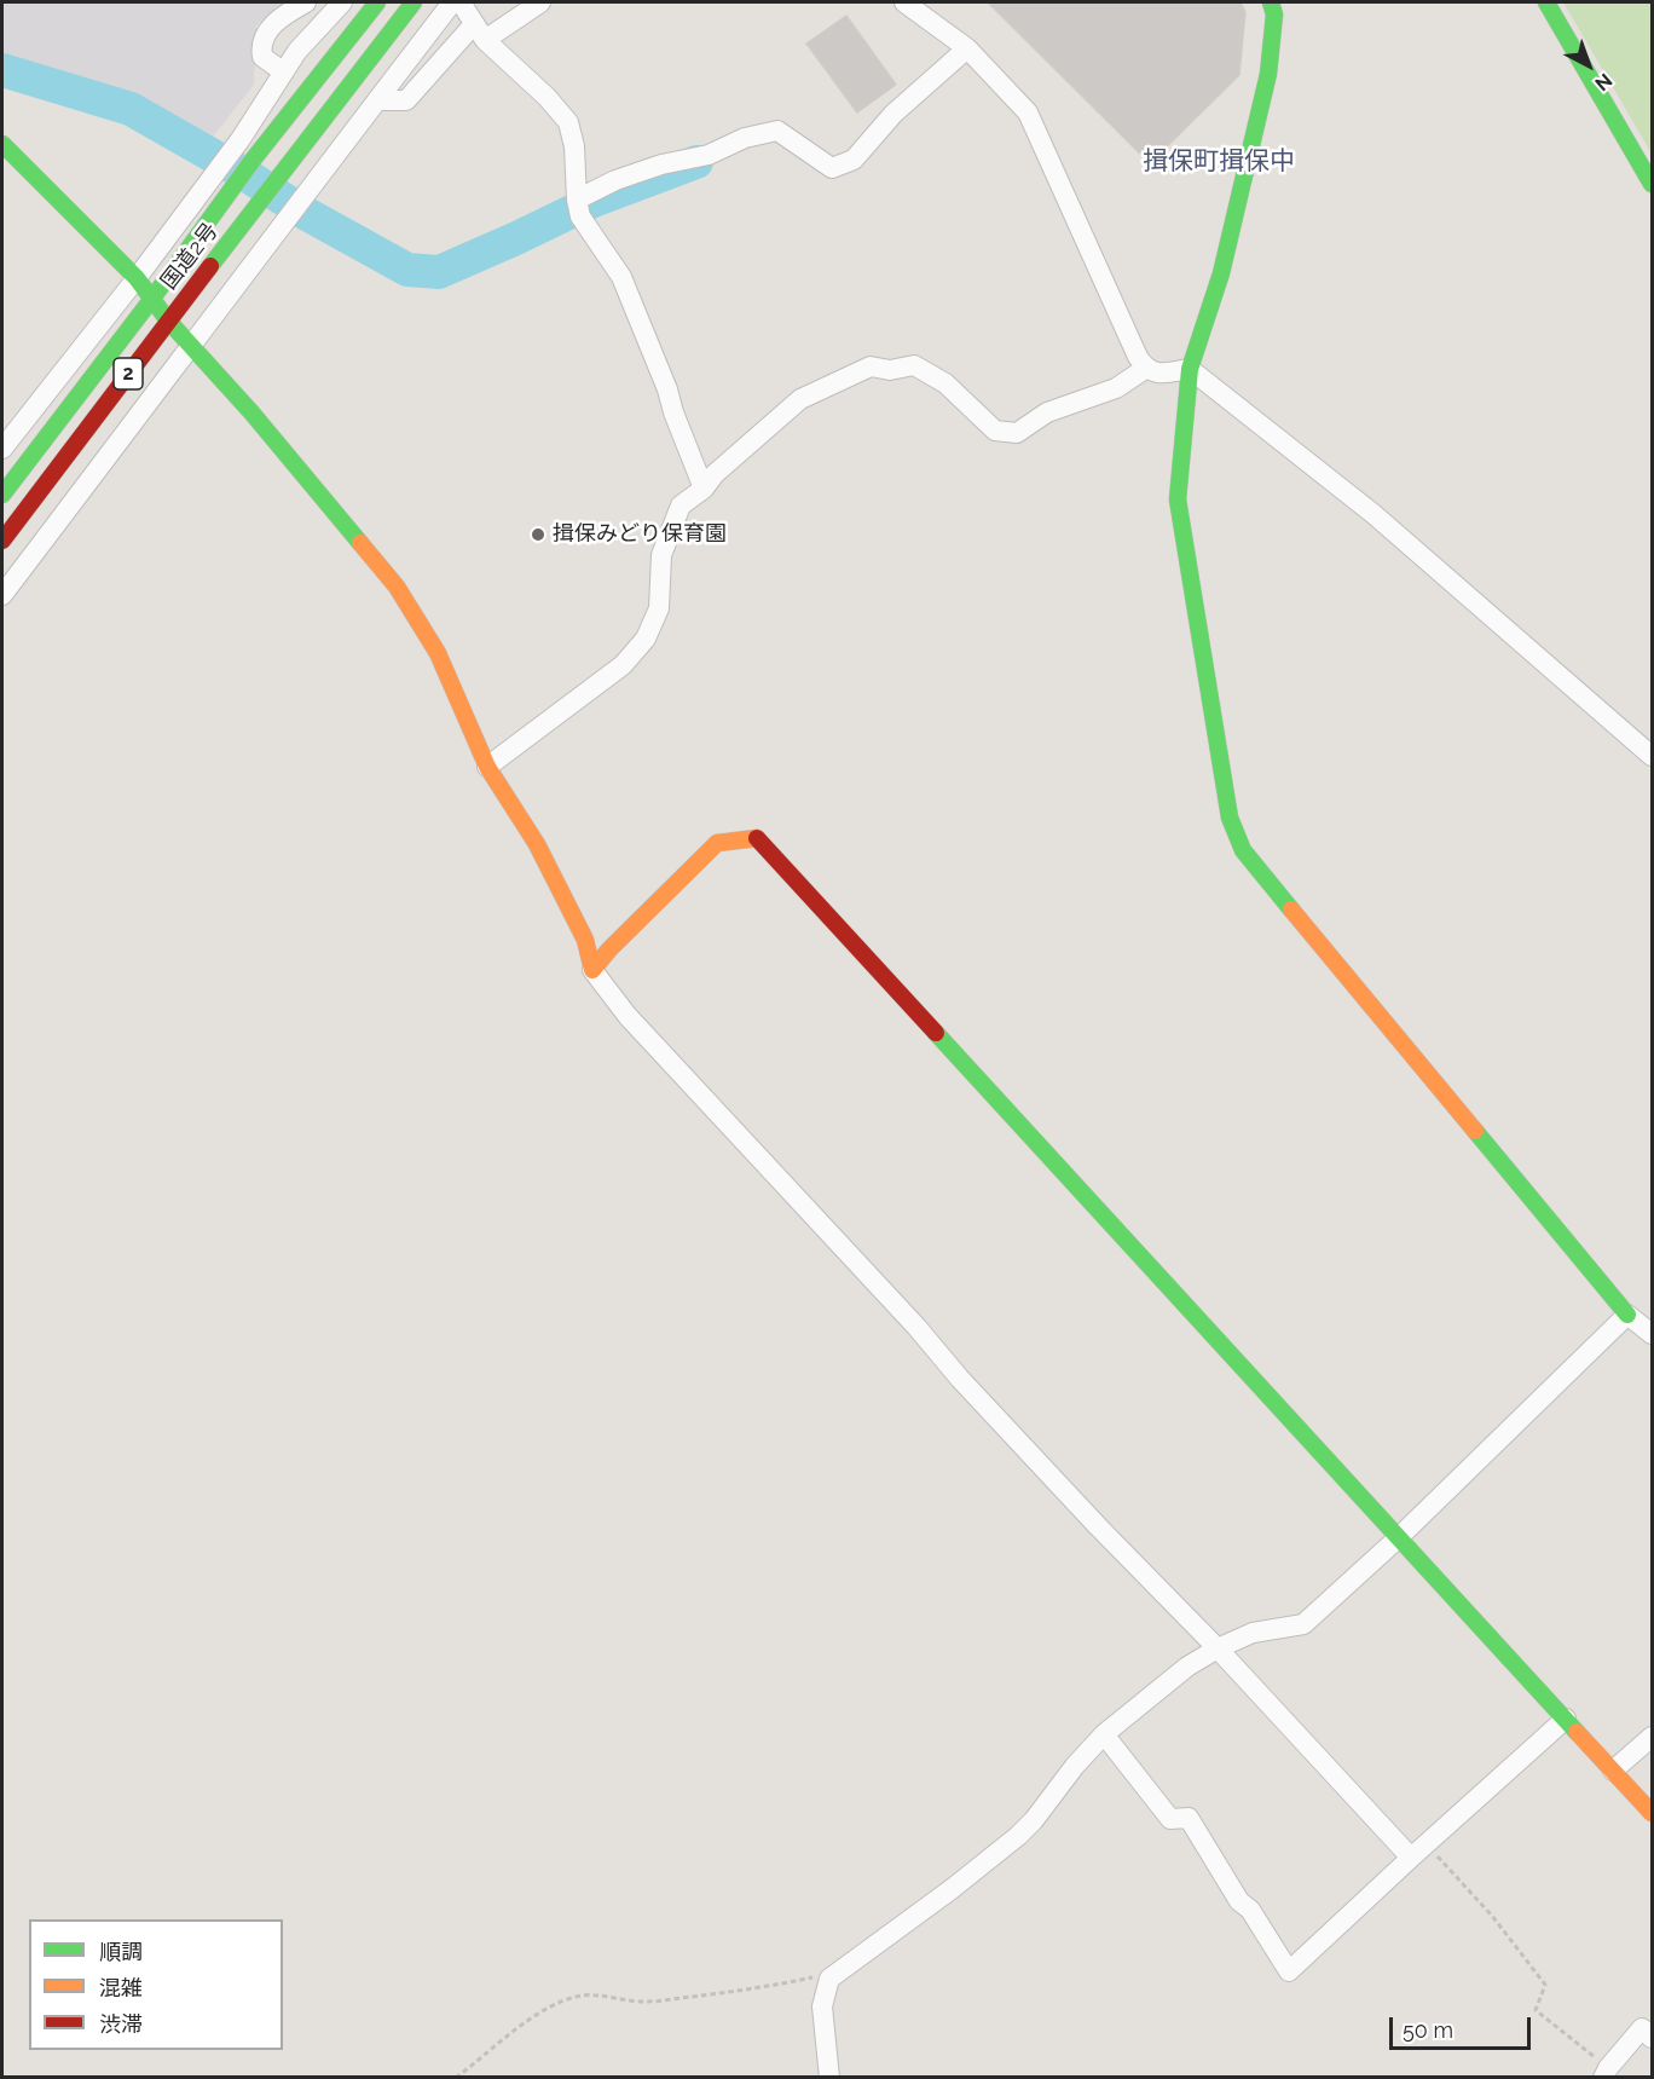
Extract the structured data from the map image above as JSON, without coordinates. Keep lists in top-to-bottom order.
{
  "streets": {
    "main road": ["国道2号", "2"]
  },
  "districts": ["揖保町揖保中"],
  "places": ["揖保みどり保育園"],
  "legend": ["順調", "混雑", "渋滞"],
  "scale_bar": "50 m",
  "north": "bottom right"
}
